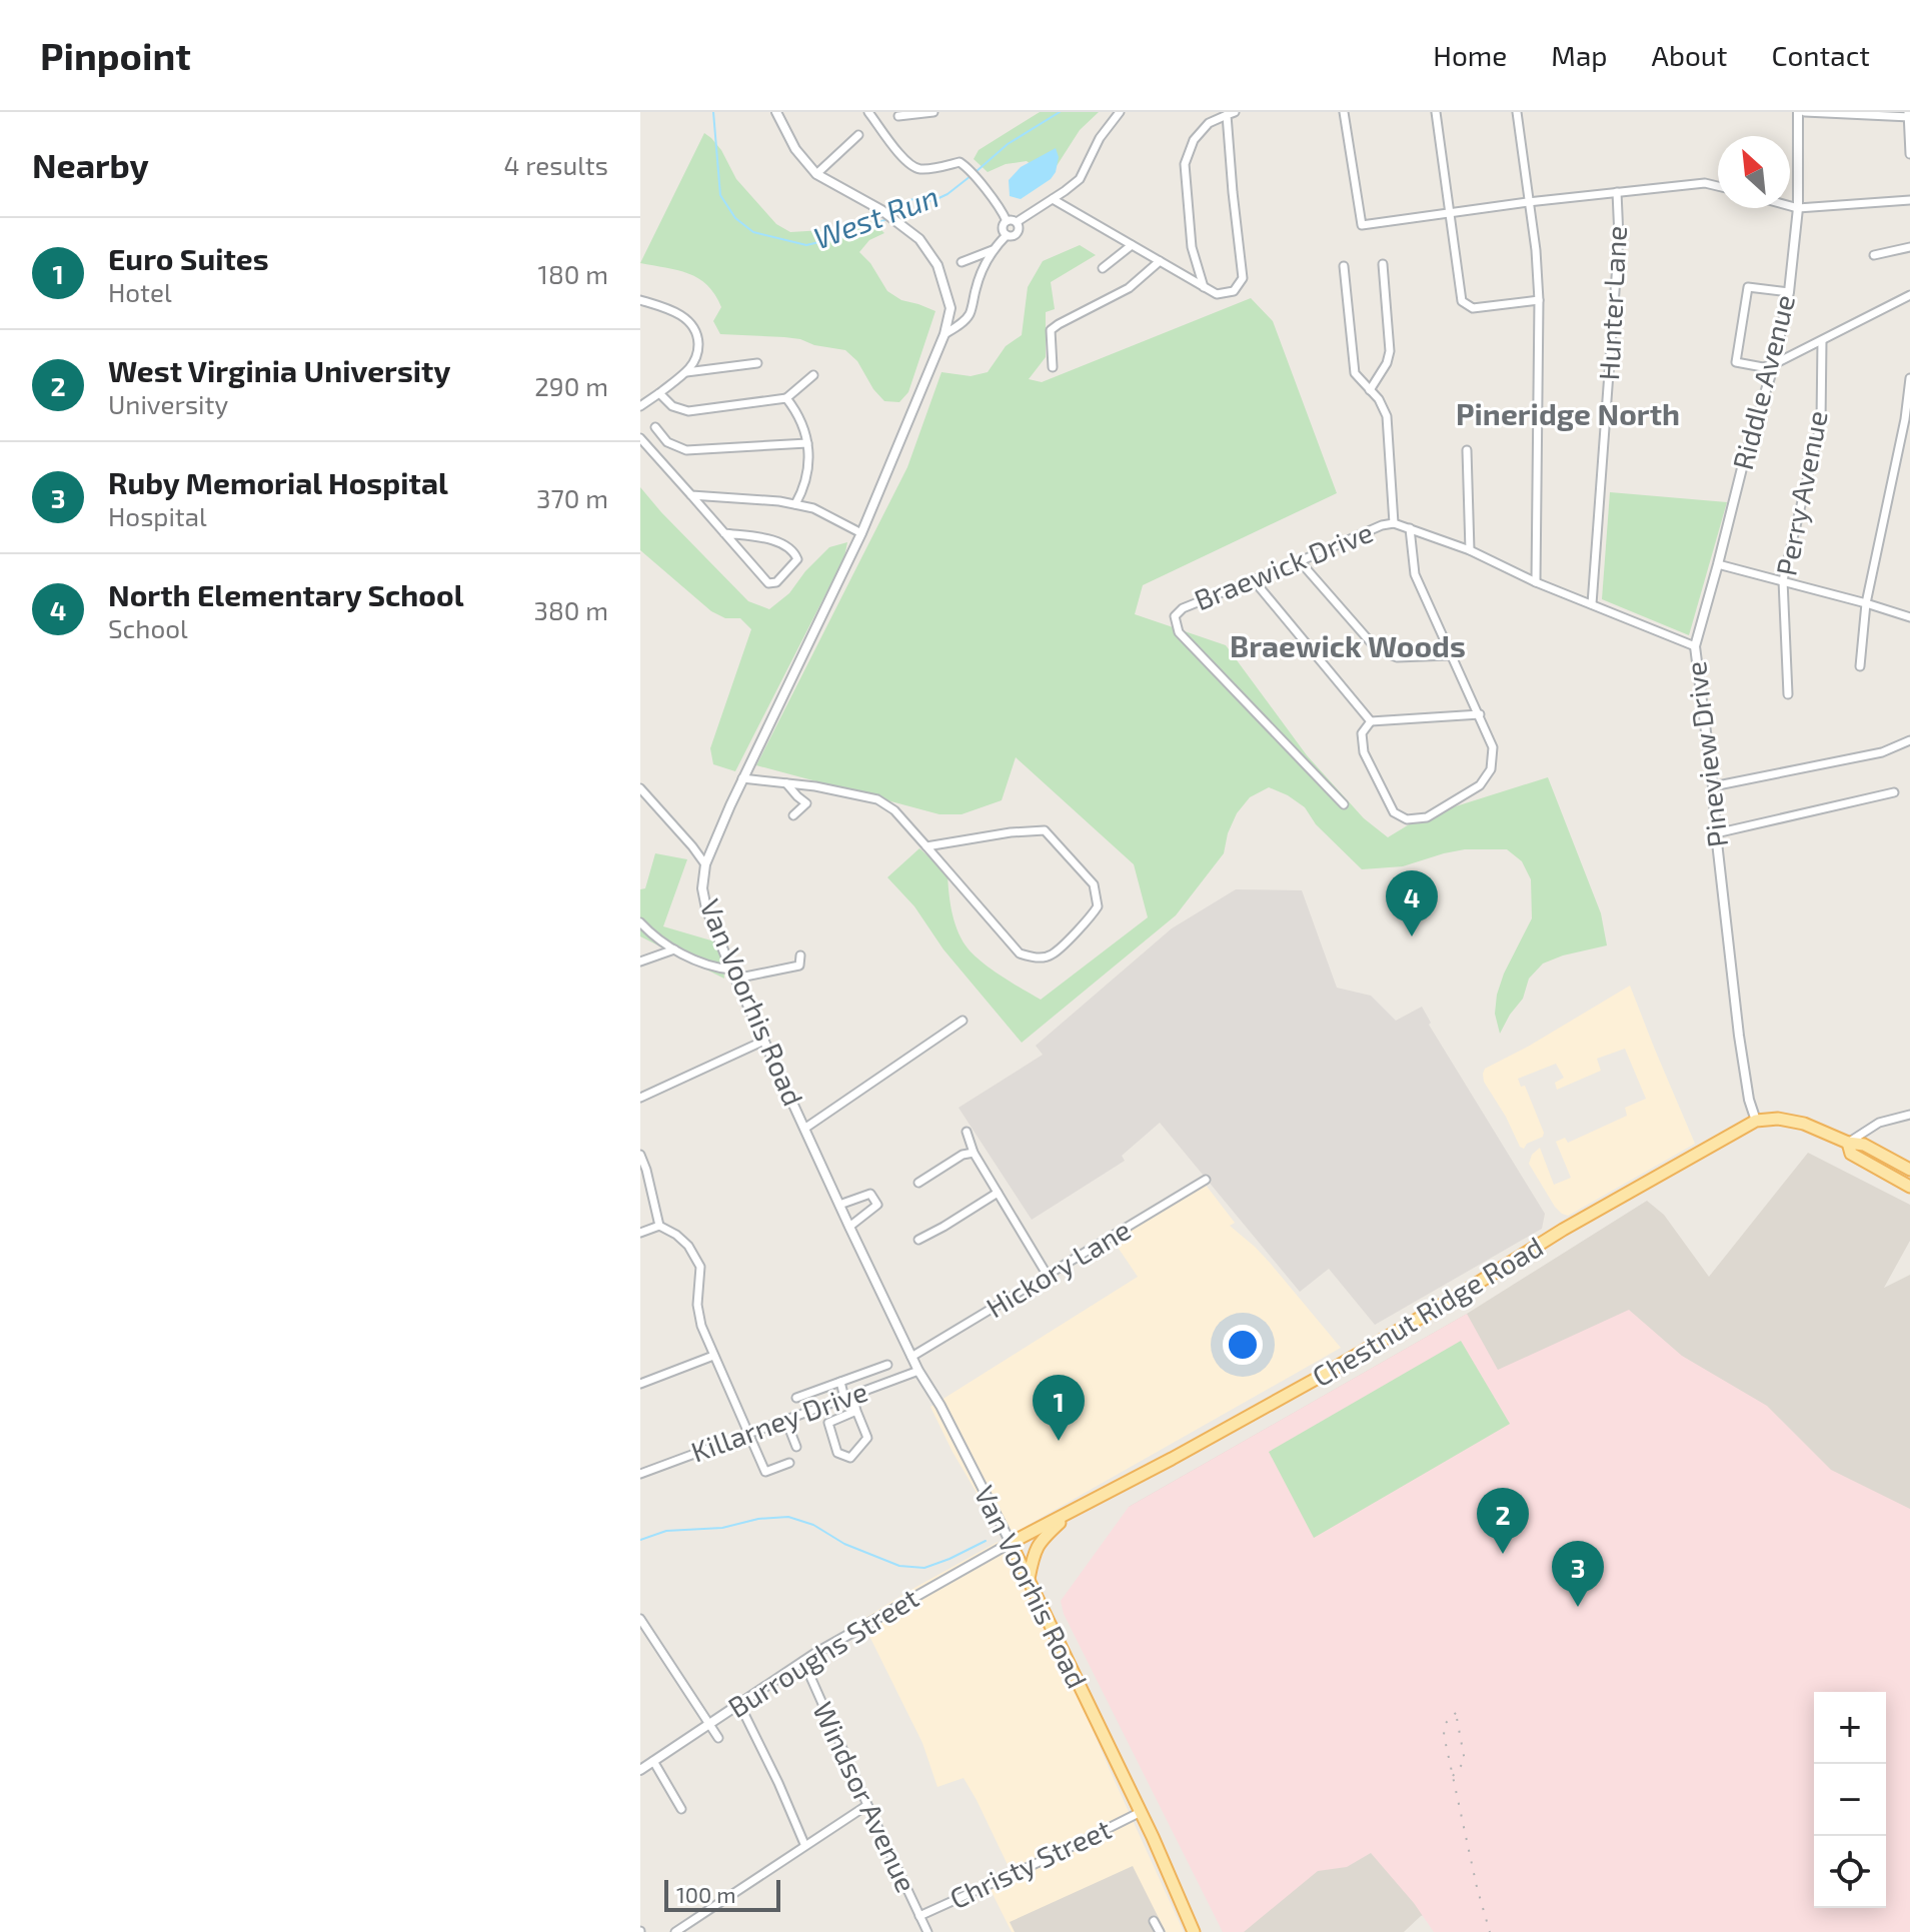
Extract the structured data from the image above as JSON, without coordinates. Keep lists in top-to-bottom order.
{
  "streets": {
    "main road": ["Van Voorhis Road", "Chestnut Ridge Road"],
    "street": [
      "Hunter Lane",
      "Riddle Avenue",
      "Perry Avenue",
      "Braewick Drive",
      "Pineview Drive",
      "Hickory Lane",
      "Killarney Drive",
      "Burroughs Street",
      "Windsor Avenue",
      "Christy Street"
    ]
  },
  "crossings": [
    ["Hunter Lane", "Pineview Drive"],
    ["Riddle Avenue", "Pineview Drive"],
    ["Braewick Drive", "Pineview Drive"],
    ["Pineview Drive", "Chestnut Ridge Road"],
    ["Van Voorhis Road", "Hickory Lane"],
    ["Van Voorhis Road", "Chestnut Ridge Road"],
    ["Van Voorhis Road", "Killarney Drive"],
    ["Van Voorhis Road", "Burroughs Street"],
    ["Van Voorhis Road", "Christy Street"],
    ["Chestnut Ridge Road", "Burroughs Street"],
    ["Burroughs Street", "Windsor Avenue"],
    ["Windsor Avenue", "Christy Street"]
  ],
  "districts": ["Pineridge North", "Braewick Woods"],
  "water": ["West Run"],
  "scale_bar": "100 m",
  "north": "top left",
  "page": {
    "header": "Pinpoint",
    "nav": [
      "Home",
      "Map",
      "About",
      "Contact"
    ],
    "heading": ["Nearby", "4 results"],
    "list": [
      {
        "mark": "1",
        "name": "Euro Suites",
        "note": "Hotel",
        "value": "180 m"
      },
      {
        "mark": "2",
        "name": "West Virginia University",
        "note": "University",
        "value": "290 m"
      },
      {
        "mark": "3",
        "name": "Ruby Memorial Hospital",
        "note": "Hospital",
        "value": "370 m"
      },
      {
        "mark": "4",
        "name": "North Elementary School",
        "note": "School",
        "value": "380 m"
      }
    ],
    "pins": [
      "4",
      "1",
      "2",
      "3"
    ],
    "map_buttons": ["+", "−"],
    "scale": "100 m"
  }
}
